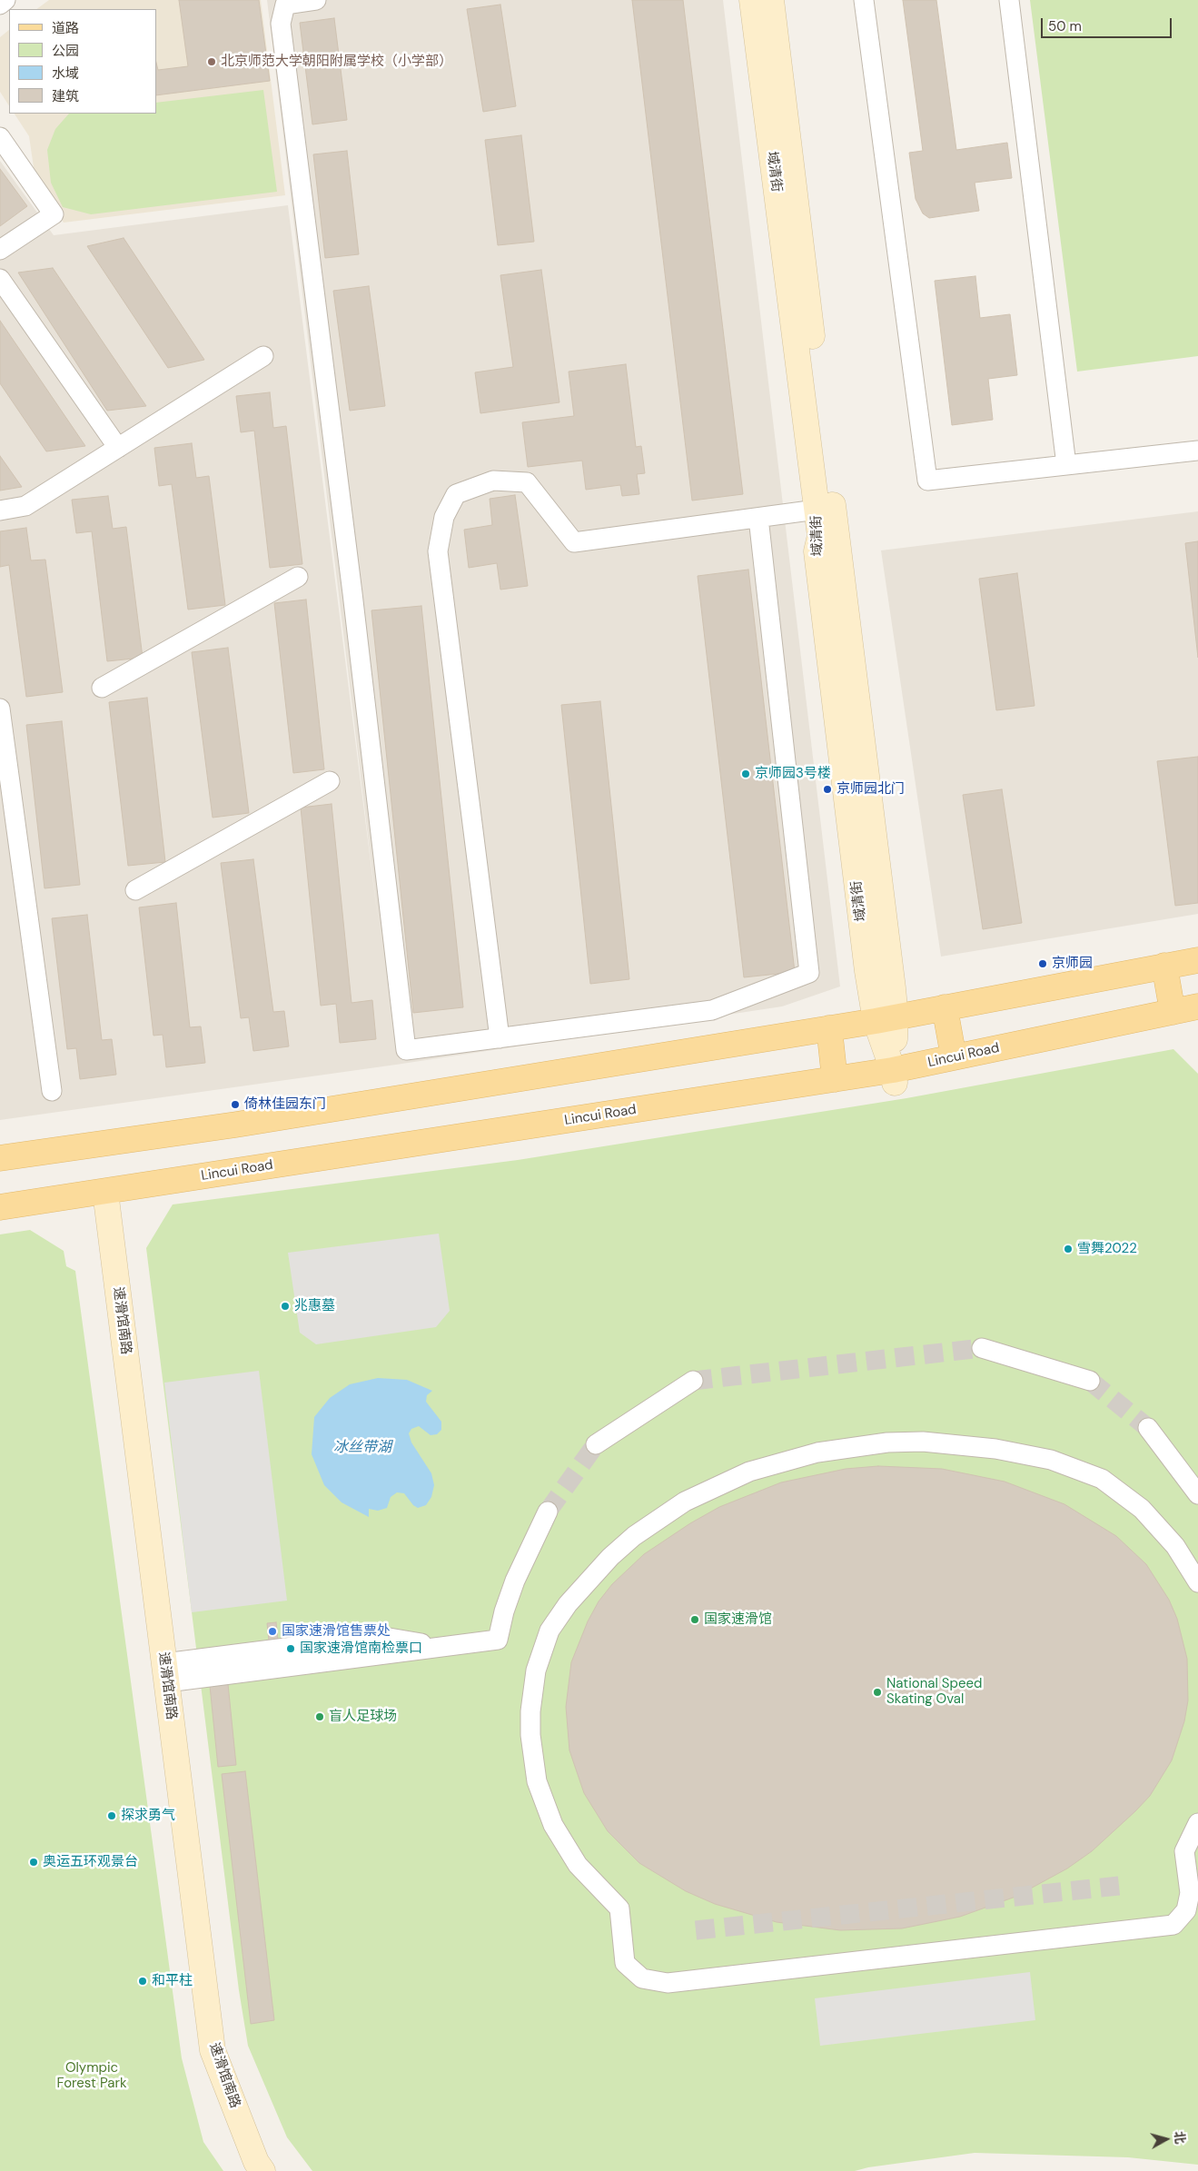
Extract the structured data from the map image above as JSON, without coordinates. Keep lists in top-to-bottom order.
{
  "streets": {
    "main road": ["Lincui Road"],
    "street": ["域清街", "速滑馆南路"]
  },
  "crossings": [
    ["域清街", "Lincui Road"],
    ["Lincui Road", "速滑馆南路"]
  ],
  "water": ["冰丝带湖"],
  "parks": ["Olympic Forest Park"],
  "places": [
    "北京师范大学朝阳附属学校（小学部）",
    "京师园3号楼",
    "京师园北门",
    "京师园",
    "倚林佳园东门",
    "雪舞2022",
    "兆惠墓",
    "国家速滑馆",
    "国家速滑馆售票处",
    "国家速滑馆南检票口",
    "National Speed Skating Oval",
    "盲人足球场",
    "探求勇气",
    "奥运五环观景台",
    "和平柱"
  ],
  "legend": [
    "道路",
    "公园",
    "水域",
    "建筑"
  ],
  "scale_bar": "50 m",
  "north": "right"
}
